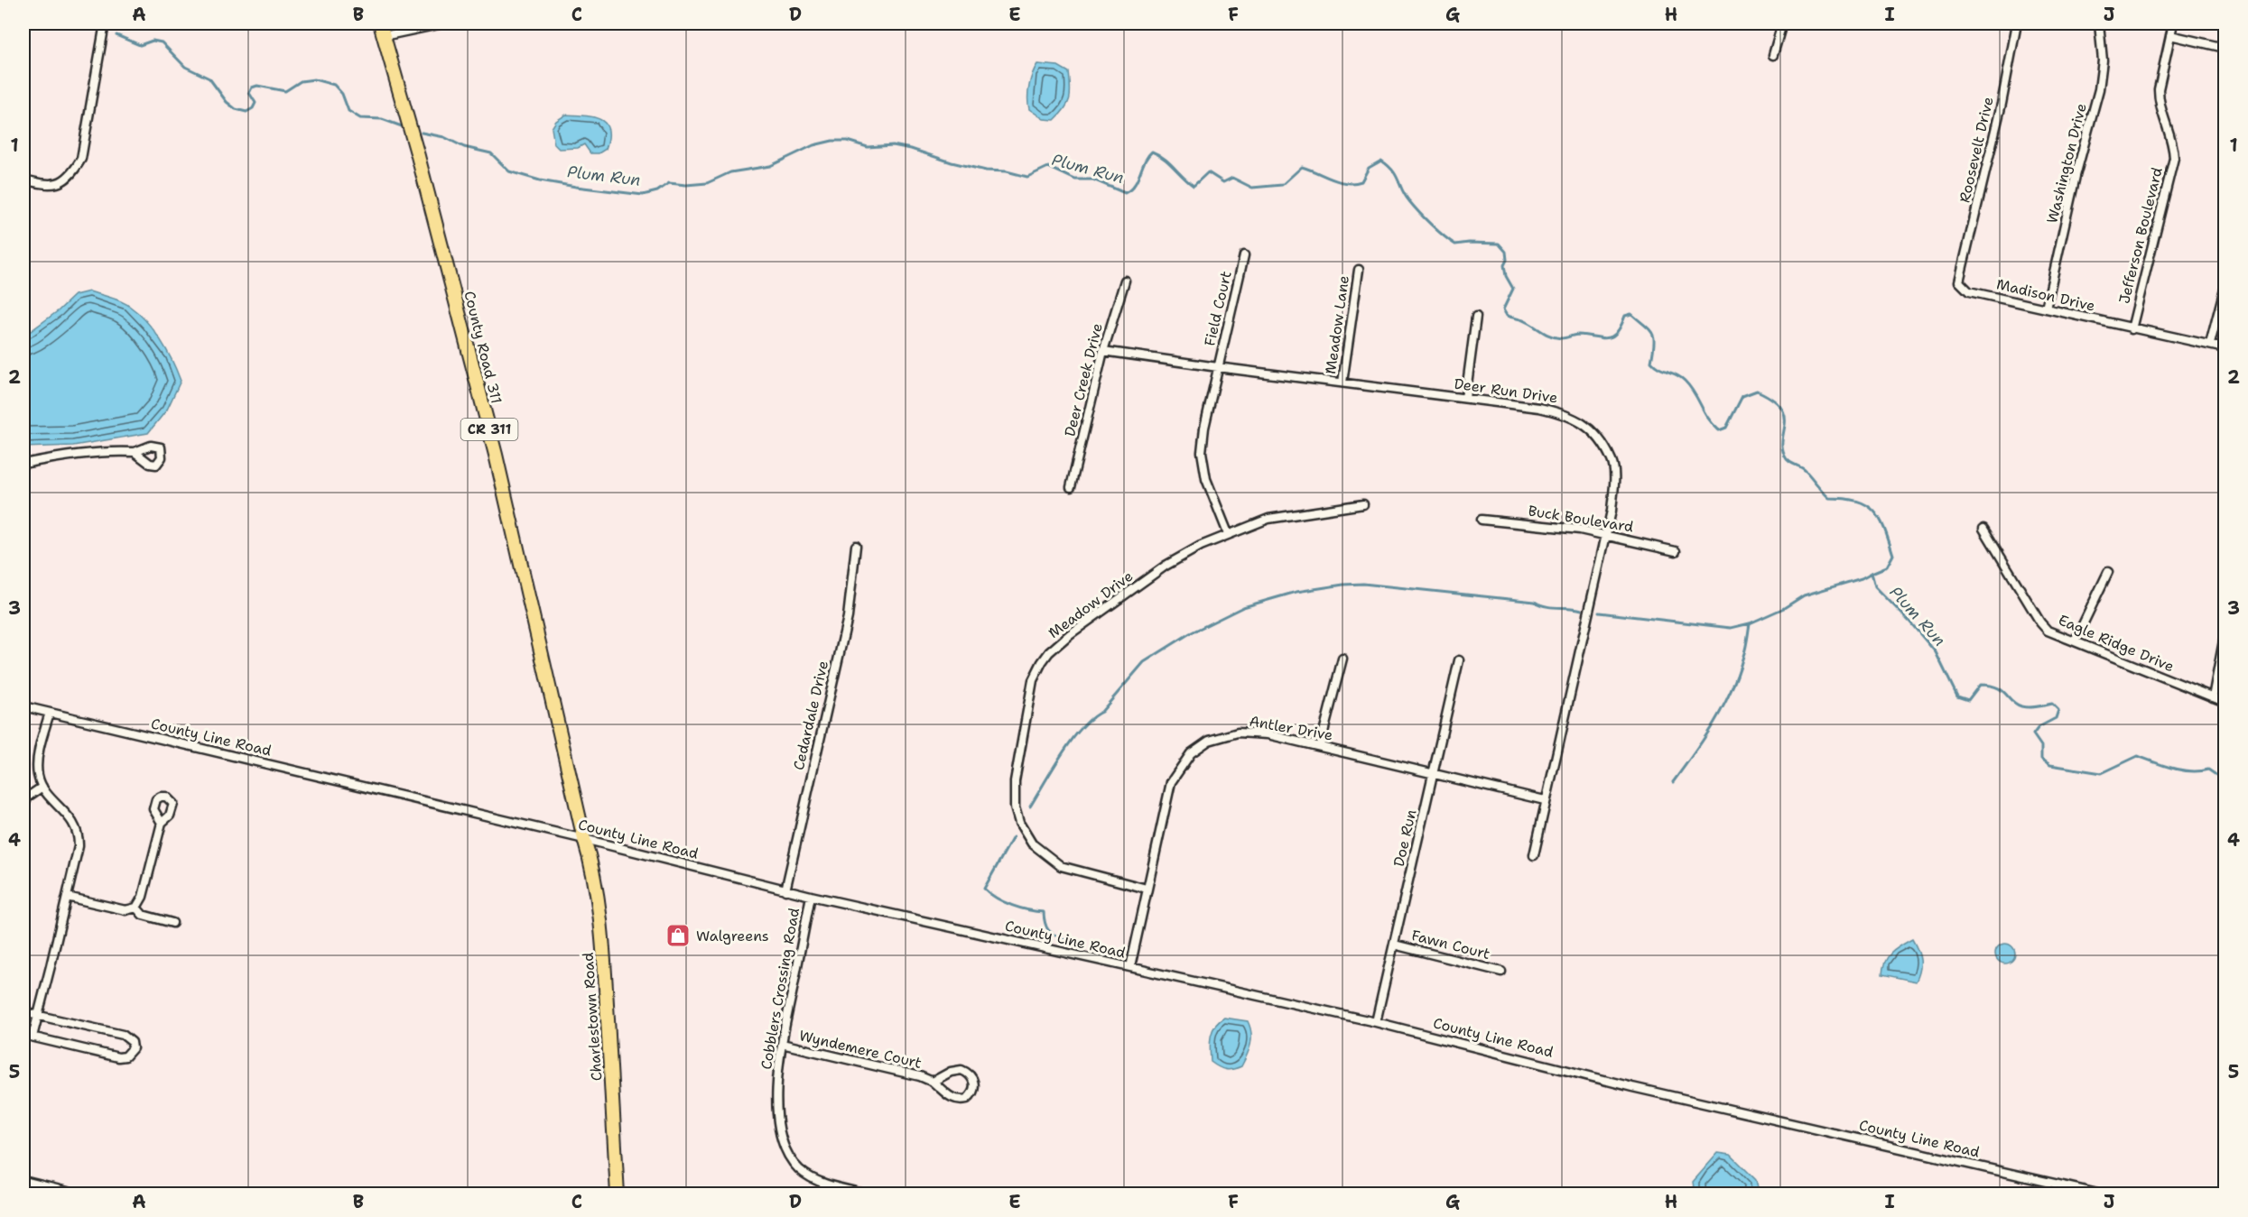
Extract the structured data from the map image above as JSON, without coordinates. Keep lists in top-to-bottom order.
{
  "streets": {
    "main road": ["County Road 311", "CR 311", "Charlestown Road"],
    "street": [
      "Roosevelt Drive",
      "Washington Drive",
      "Jefferson Boulevard",
      "Madison Drive",
      "Field Court",
      "Meadow Lane",
      "Deer Creek Drive",
      "Deer Run Drive",
      "Buck Boulevard",
      "Meadow Drive",
      "Eagle Ridge Drive",
      "Cedardale Drive",
      "Antler Drive",
      "County Line Road",
      "Doe Run",
      "Fawn Court",
      "Cobblers Crossing Road",
      "Wyndemere Court"
    ]
  },
  "crossings": [
    ["Roosevelt Drive", "Madison Drive"],
    ["Washington Drive", "Madison Drive"],
    ["Jefferson Boulevard", "Madison Drive"],
    ["Field Court", "Deer Run Drive"],
    ["Field Court", "Meadow Drive"],
    ["Meadow Lane", "Deer Run Drive"],
    ["County Road 311", "County Line Road"],
    ["County Road 311", "Charlestown Road"],
    ["Deer Creek Drive", "Deer Run Drive"],
    ["Deer Run Drive", "Buck Boulevard"],
    ["Deer Run Drive", "Antler Drive"],
    ["Meadow Drive", "Antler Drive"],
    ["Cedardale Drive", "County Line Road"],
    ["Antler Drive", "County Line Road"],
    ["Antler Drive", "Doe Run"],
    ["County Line Road", "Doe Run"],
    ["County Line Road", "Cobblers Crossing Road"],
    ["County Line Road", "Charlestown Road"],
    ["Doe Run", "Fawn Court"],
    ["Cobblers Crossing Road", "Wyndemere Court"]
  ],
  "water": ["Plum Run"],
  "places": {
    "shop": ["Walgreens"]
  },
  "grid": {
    "columns": [
      "A",
      "B",
      "C",
      "D",
      "E",
      "F",
      "G",
      "H",
      "I",
      "J"
    ],
    "rows": [
      "1",
      "2",
      "3",
      "4",
      "5"
    ]
  }
}
